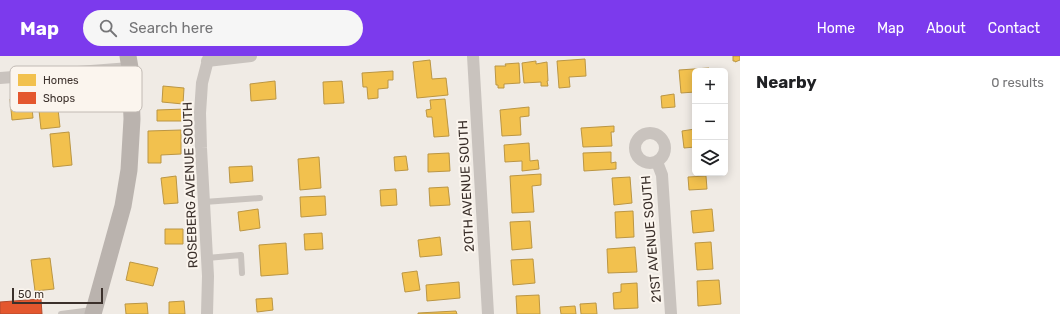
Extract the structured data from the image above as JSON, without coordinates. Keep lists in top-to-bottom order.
{
  "streets": {
    "street": ["ROSEBERG AVENUE SOUTH", "20TH AVENUE SOUTH", "21ST AVENUE SOUTH"]
  },
  "legend": ["Homes", "Shops"],
  "scale_bar": "50 m",
  "page": {
    "header": "Map",
    "search": "Search here",
    "nav": [
      "Home",
      "Map",
      "About",
      "Contact"
    ],
    "heading": ["Nearby", "0 results"],
    "map_buttons": ["+", "−"],
    "scale": "50 m"
  }
}
